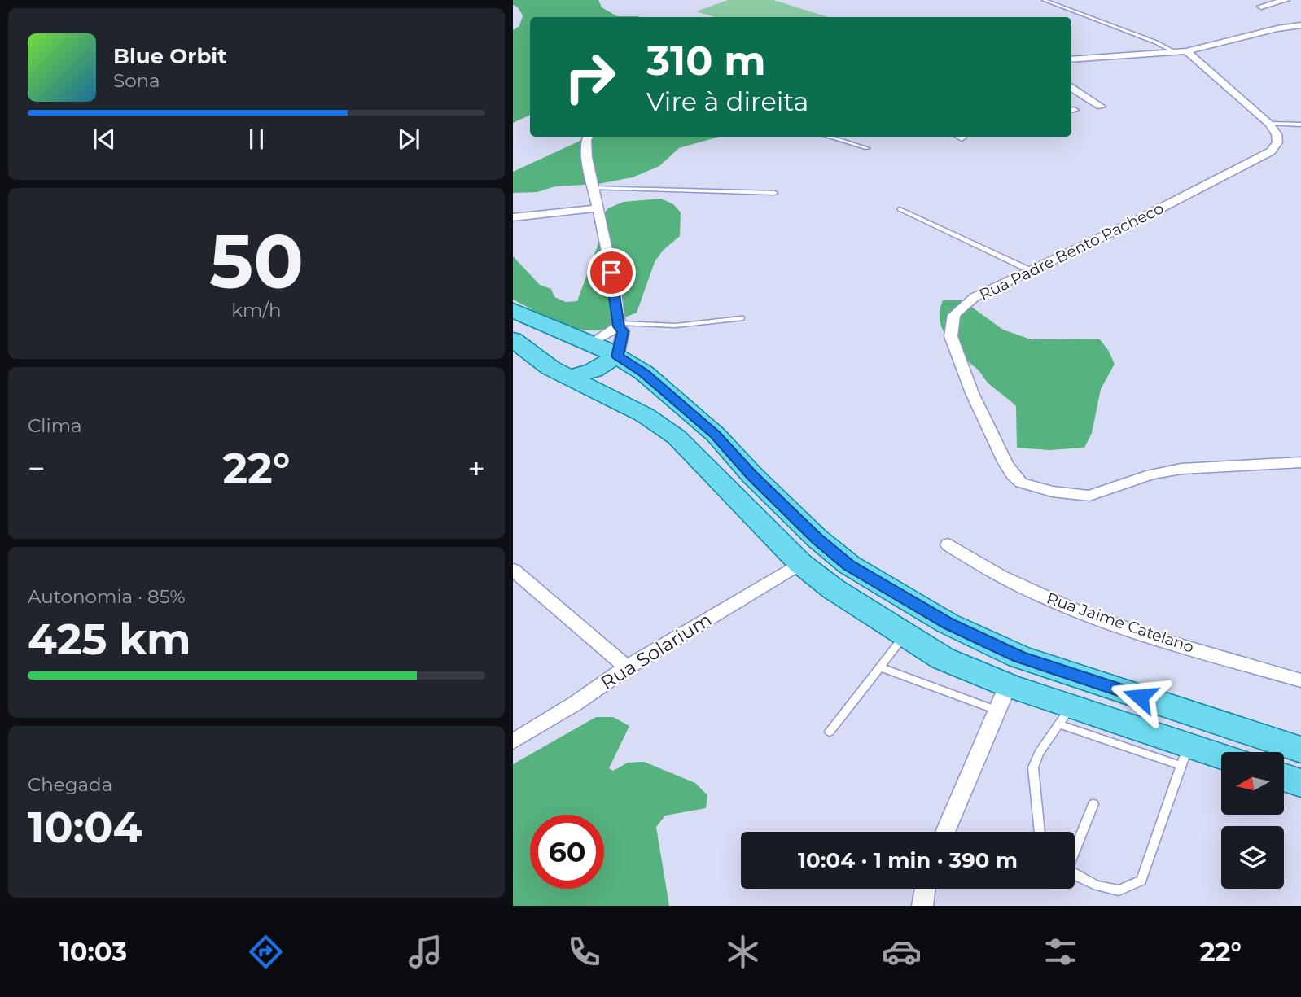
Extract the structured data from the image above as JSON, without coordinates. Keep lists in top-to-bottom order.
{
  "streets": {
    "street": ["Rua Padre Bento Pacheco", "Rua Jaime Catelano", "Rua Solarium"]
  },
  "north": "left",
  "page": {
    "turn": ["310 m", "Vire à direita"],
    "song": ["Blue Orbit", "Sona"],
    "tile": [
      ["50", "km/h"],
      "Clima",
      ["Autonomia · 85%", "425 km"],
      ["Chegada", "10:04"]
    ],
    "heat": ["−", "22°", "+"],
    "limit": "60",
    "trip": "10:04 · 1 min · 390 m",
    "tabs": ["10:03", "22°"]
  }
}
